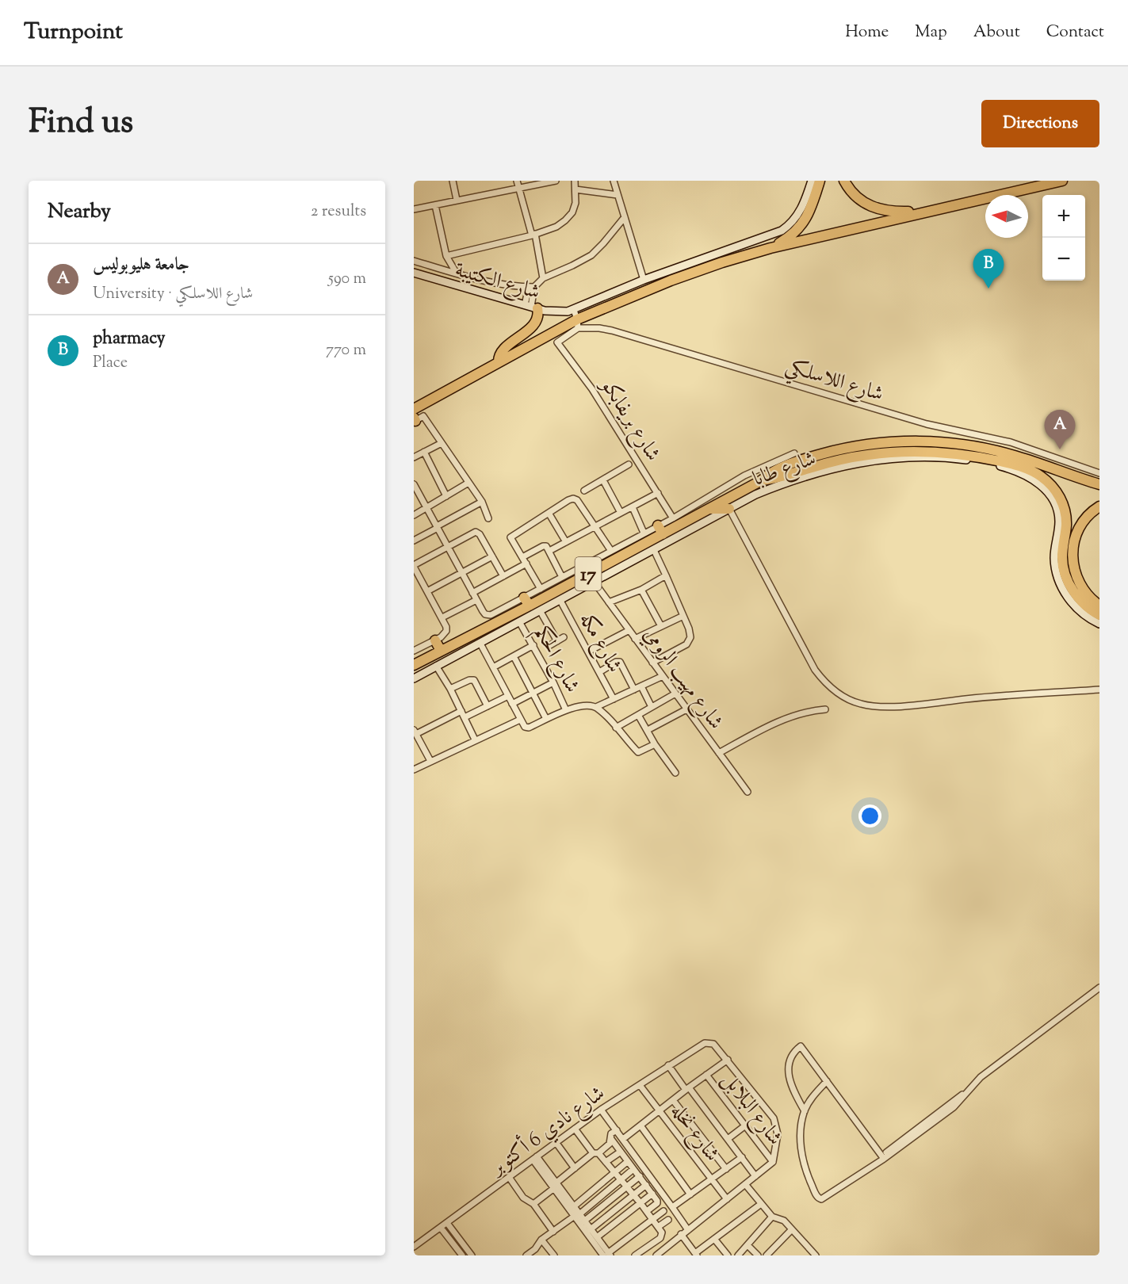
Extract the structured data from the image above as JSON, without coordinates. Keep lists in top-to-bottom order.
{
  "streets": {
    "highway": ["17"],
    "street": [
      "شارع الكتيبة",
      "شارع اللاسلكي",
      "شارع بريفابكو",
      "شارع طابا",
      "شارع مكه",
      "شارع الحكم",
      "شارع مهيب الرومي",
      "شارع البلابل",
      "شارع نادي 6 أكتوبر",
      "شارع نخله"
    ]
  },
  "crossings": [
    ["شارع الكتيبة", "شارع اللاسلكي"],
    ["شارع الكتيبة", "شارع بريفابكو"],
    ["شارع اللاسلكي", "شارع بريفابكو"],
    ["شارع طابا", "شارع مكه"],
    ["شارع طابا", "شارع الحكم"],
    ["شارع طابا", "شارع مهيب الرومي"],
    ["شارع نادي 6 أكتوبر", "شارع نخله"]
  ],
  "north": "left",
  "page": {
    "header": "Turnpoint",
    "nav": [
      "Home",
      "Map",
      "About",
      "Contact"
    ],
    "title": "Find us",
    "buttons": "Directions",
    "heading": ["Nearby", "2 results"],
    "map_buttons": ["+", "−"],
    "list": [
      {
        "mark": "A",
        "name": "جامعة هليوبوليس",
        "note": "University · شارع اللاسلكي",
        "value": "590 m"
      },
      {
        "mark": "B",
        "name": "pharmacy",
        "note": "Place",
        "value": "770 m"
      }
    ],
    "pins": ["B", "A"]
  }
}
